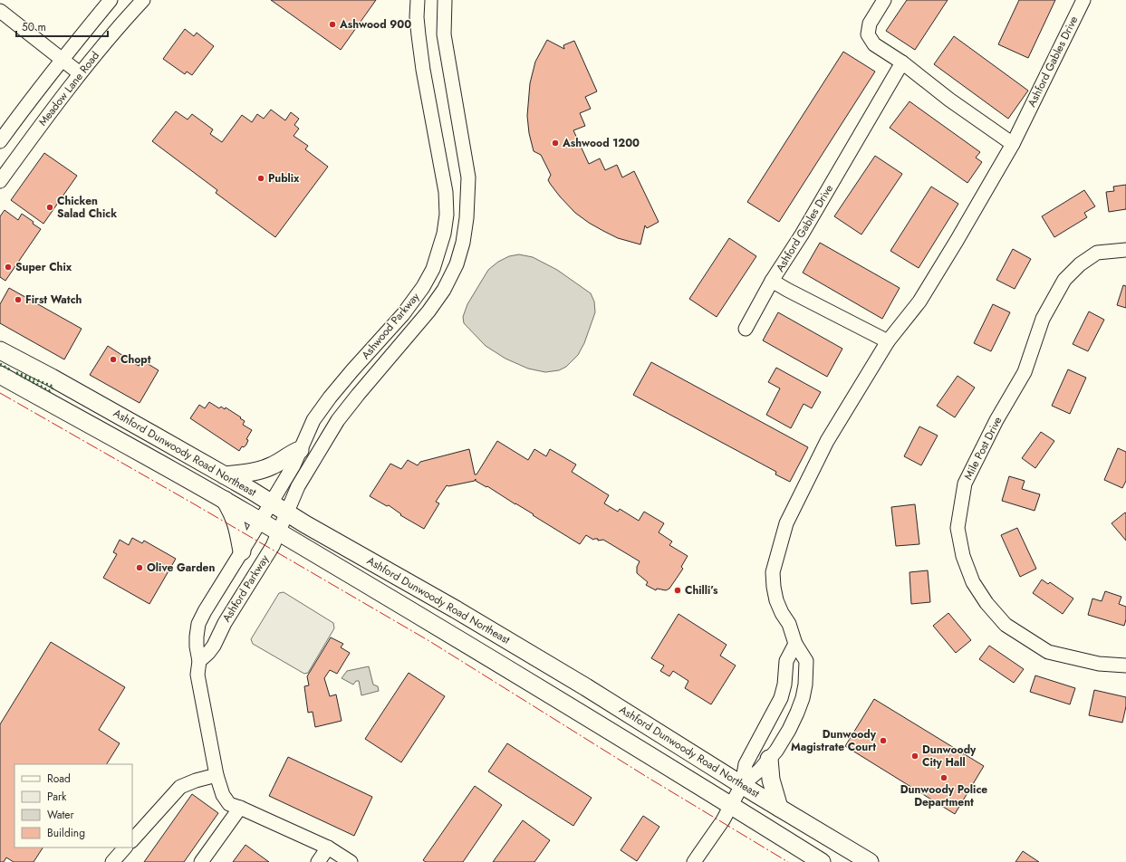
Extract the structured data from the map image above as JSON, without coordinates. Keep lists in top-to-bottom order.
{
  "streets": {
    "main road": ["Ashford Dunwoody Road Northeast"],
    "street": [
      "Ashford Gables Drive",
      "Meadow Lane Road",
      "Ashwood Parkway",
      "Mile Post Drive",
      "Ashford Parkway"
    ]
  },
  "crossings": [
    ["Ashford Gables Drive", "Ashford Dunwoody Road Northeast"],
    ["Ashwood Parkway", "Ashford Dunwoody Road Northeast"],
    ["Ashwood Parkway", "Ashford Parkway"],
    ["Ashford Dunwoody Road Northeast", "Ashford Parkway"]
  ],
  "places": [
    "Ashwood 900",
    "Ashwood 1200",
    "Publix",
    "Chicken Salad Chick",
    "Super Chix",
    "First Watch",
    "Chopt",
    "Olive Garden",
    "Chilli’s",
    "Dunwoody Magistrate Court",
    "Dunwoody City Hall",
    "Dunwoody Police Department"
  ],
  "legend": [
    "Road",
    "Park",
    "Water",
    "Building"
  ],
  "scale_bar": "50 m"
}
